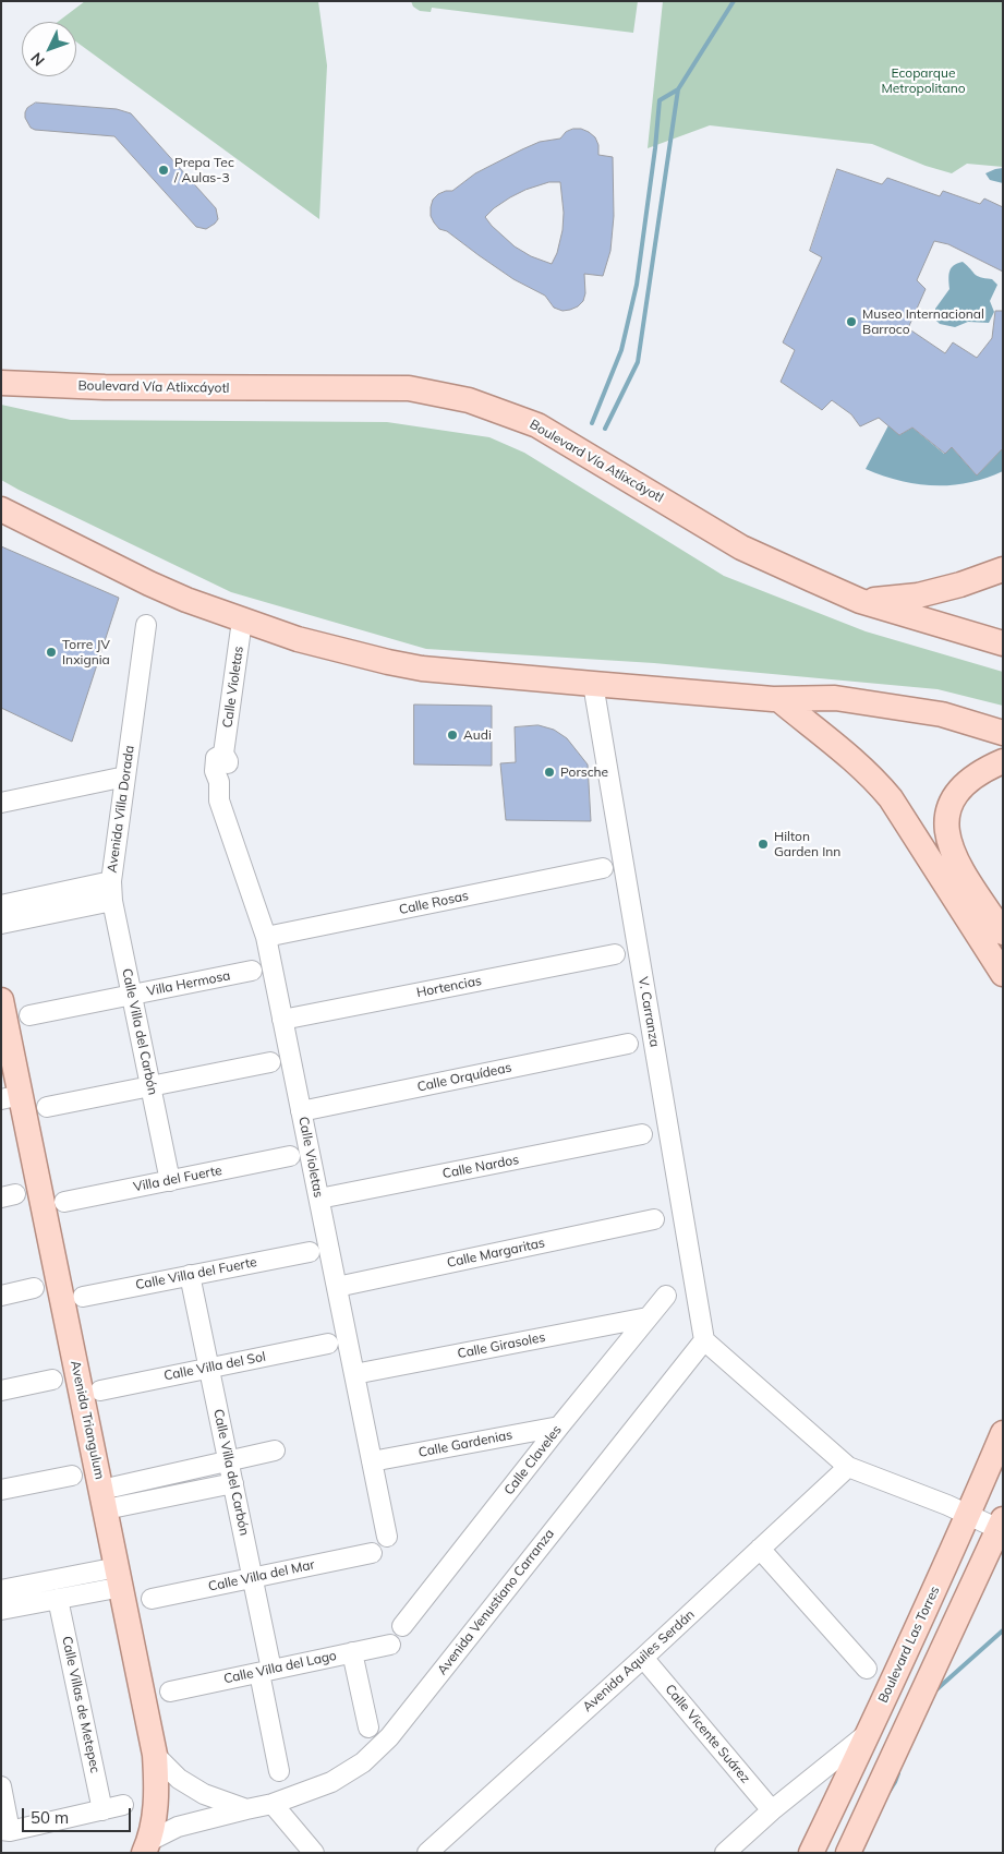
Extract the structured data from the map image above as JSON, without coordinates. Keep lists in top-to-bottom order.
{
  "streets": {
    "main road": ["Boulevard Vía Atlixcáyotl", "Avenida Triangulum", "Boulevard Las Torres"],
    "street": [
      "Calle Violetas",
      "Avenida Villa Dorada",
      "Calle Rosas",
      "Villa Hermosa",
      "Hortencias",
      "V. Carranza",
      "Calle Villa del Carbón",
      "Calle Orquídeas",
      "Calle Nardos",
      "Villa del Fuerte",
      "Calle Margaritas",
      "Calle Villa del Fuerte",
      "Calle Girasoles",
      "Calle Villa del Sol",
      "Calle Gardenias",
      "Calle Claveles",
      "Calle Villa del Mar",
      "Avenida Venustiano Carranza",
      "Avenida Aquiles Serdán",
      "Calle Villa del Lago",
      "Calle Villas de Metepec",
      "Calle Vicente Suárez"
    ]
  },
  "crossings": [
    ["Calle Violetas", "Calle Rosas"],
    ["Calle Violetas", "Hortencias"],
    ["Calle Violetas", "Calle Orquídeas"],
    ["Calle Violetas", "Calle Nardos"],
    ["Calle Violetas", "Calle Margaritas"],
    ["Calle Violetas", "Calle Girasoles"],
    ["Calle Violetas", "Calle Gardenias"],
    ["Avenida Villa Dorada", "Calle Villa del Carbón"],
    ["Villa Hermosa", "Calle Villa del Carbón"],
    ["V. Carranza", "Avenida Venustiano Carranza"],
    ["Calle Villa del Carbón", "Villa del Fuerte"],
    ["Calle Villa del Carbón", "Calle Villa del Fuerte"],
    ["Calle Villa del Carbón", "Calle Villa del Sol"],
    ["Calle Villa del Carbón", "Calle Villa del Mar"],
    ["Calle Villa del Carbón", "Calle Villa del Lago"],
    ["Calle Girasoles", "Calle Claveles"],
    ["Avenida Triangulum", "Avenida Venustiano Carranza"],
    ["Calle Gardenias", "Calle Claveles"],
    ["Avenida Aquiles Serdán", "Calle Vicente Suárez"]
  ],
  "parks": ["Ecoparque Metropolitano"],
  "places": [
    "Prepa Tec / Aulas-3",
    "Museo Internacional Barroco",
    "Torre JV Inxignia",
    "Audi",
    "Porsche",
    "Hilton Garden Inn"
  ],
  "scale_bar": "50 m",
  "north": "bottom left"
}
